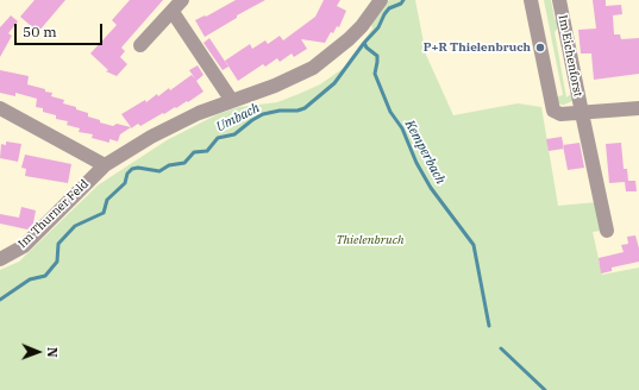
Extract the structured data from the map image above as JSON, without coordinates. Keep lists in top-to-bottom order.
{
  "streets": {
    "street": ["Im Eichenforst", "Im Thurner Feld"]
  },
  "water": ["Umbach", "Kemperbach"],
  "parks": ["Thielenbruch"],
  "places": ["P+R Thielenbruch"],
  "scale_bar": "50 m",
  "north": "right"
}
